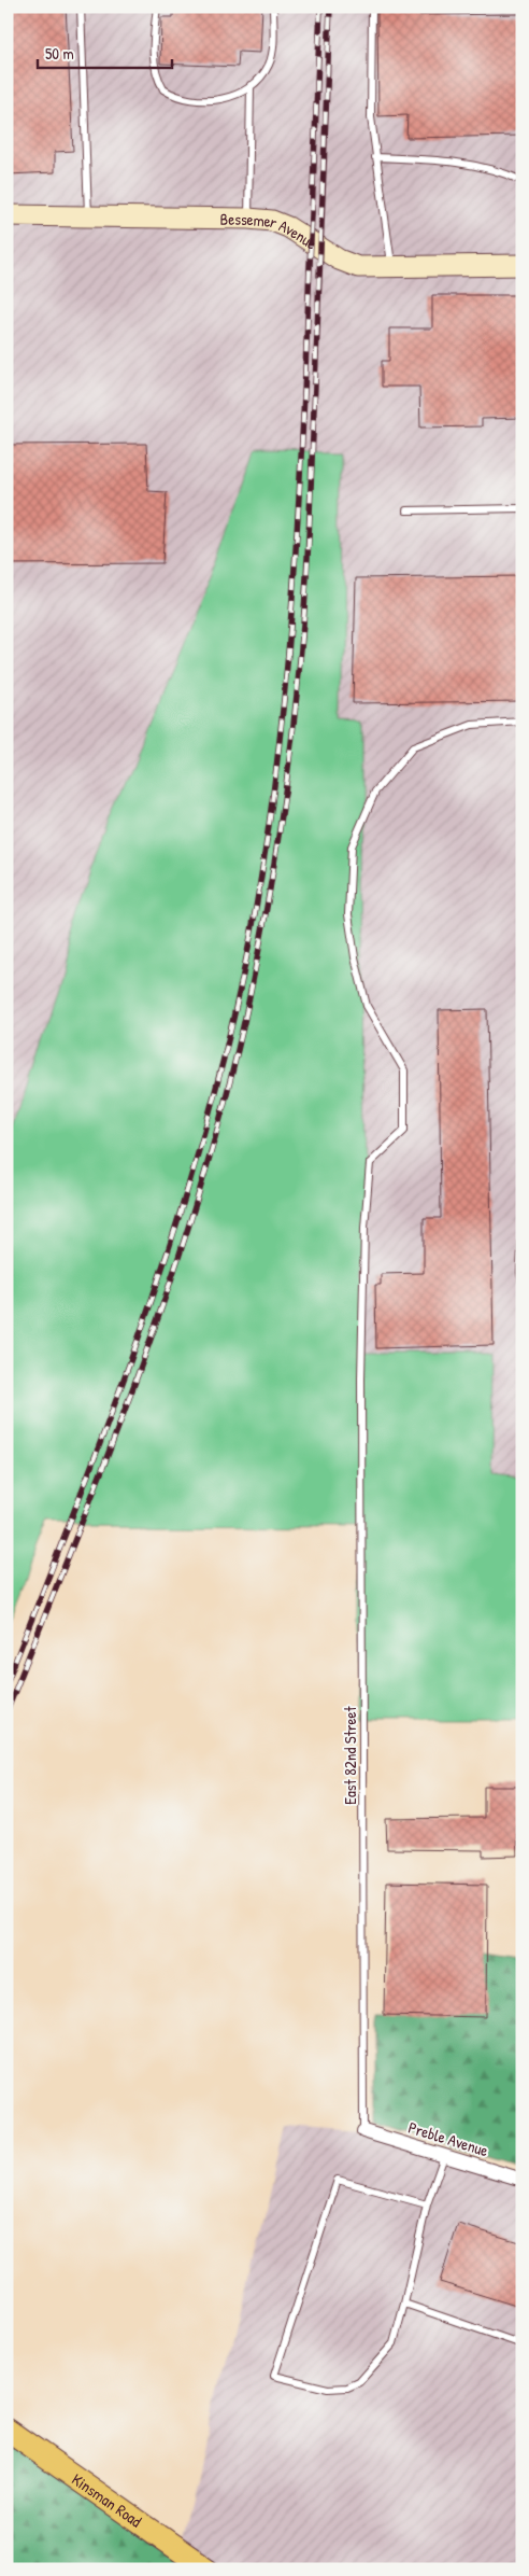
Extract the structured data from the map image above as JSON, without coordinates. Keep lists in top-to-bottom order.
{
  "streets": {
    "main road": ["Kinsman Road"],
    "street": ["Bessemer Avenue", "Preble Avenue"],
    "lane": ["East 82nd Street"]
  },
  "crossings": [
    ["East 82nd Street", "Preble Avenue"]
  ],
  "scale_bar": "50 m"
}
